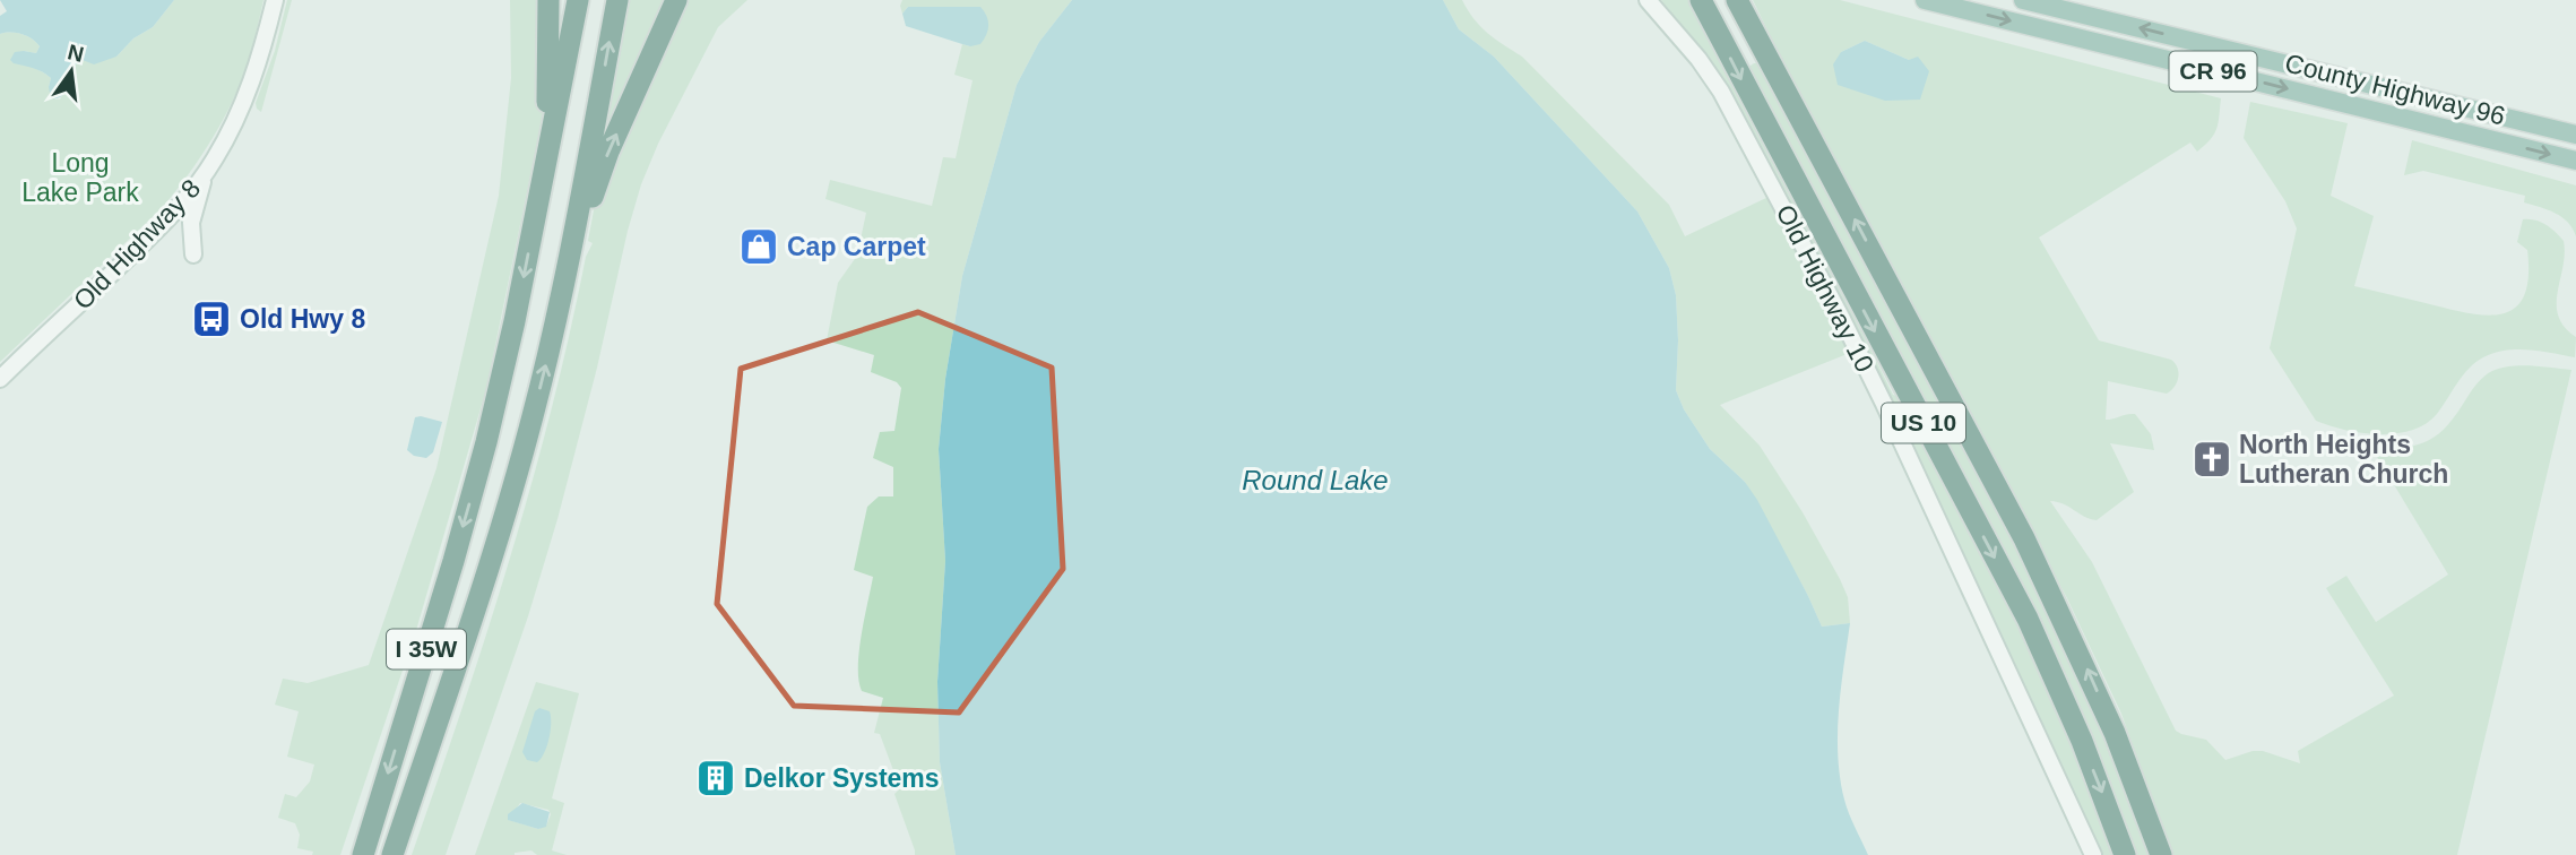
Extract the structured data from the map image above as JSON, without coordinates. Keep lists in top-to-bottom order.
{
  "streets": {
    "highway": ["US 10", "I 35W"],
    "main road": ["CR 96", "County Highway 96"],
    "street": ["Old Highway 8", "Old Highway 10"]
  },
  "water": ["Round Lake"],
  "parks": ["Long Lake Park"],
  "places": {
    "shop": ["Cap Carpet"],
    "bus stop": ["Old Hwy 8"],
    "church": ["North Heights Lutheran Church"],
    "building": ["Delkor Systems"]
  },
  "north": "top"
}
